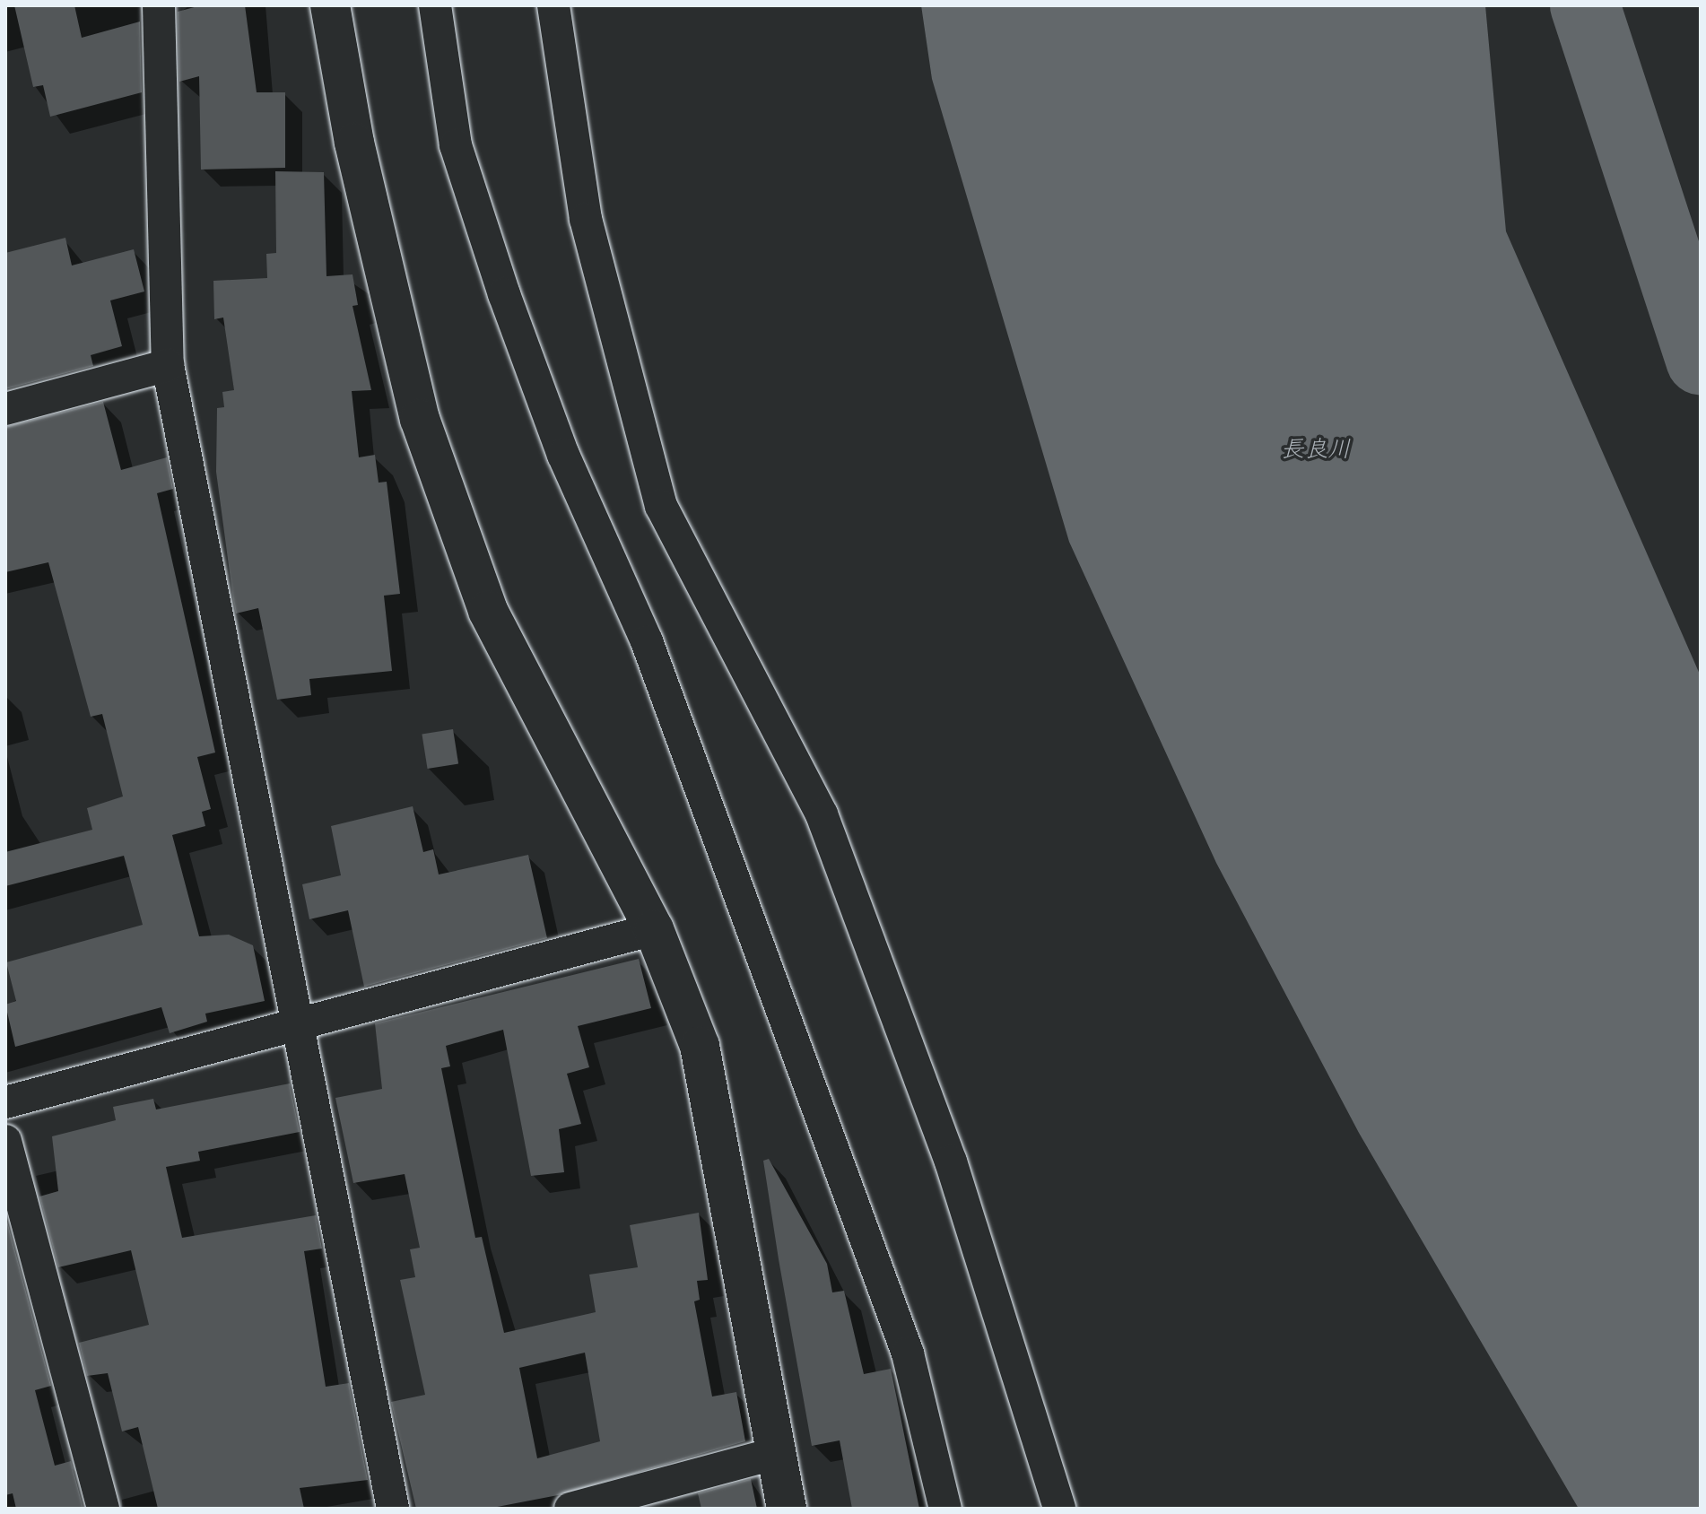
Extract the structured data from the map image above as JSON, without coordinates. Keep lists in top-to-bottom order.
{
  "water": ["長良川"]
}
